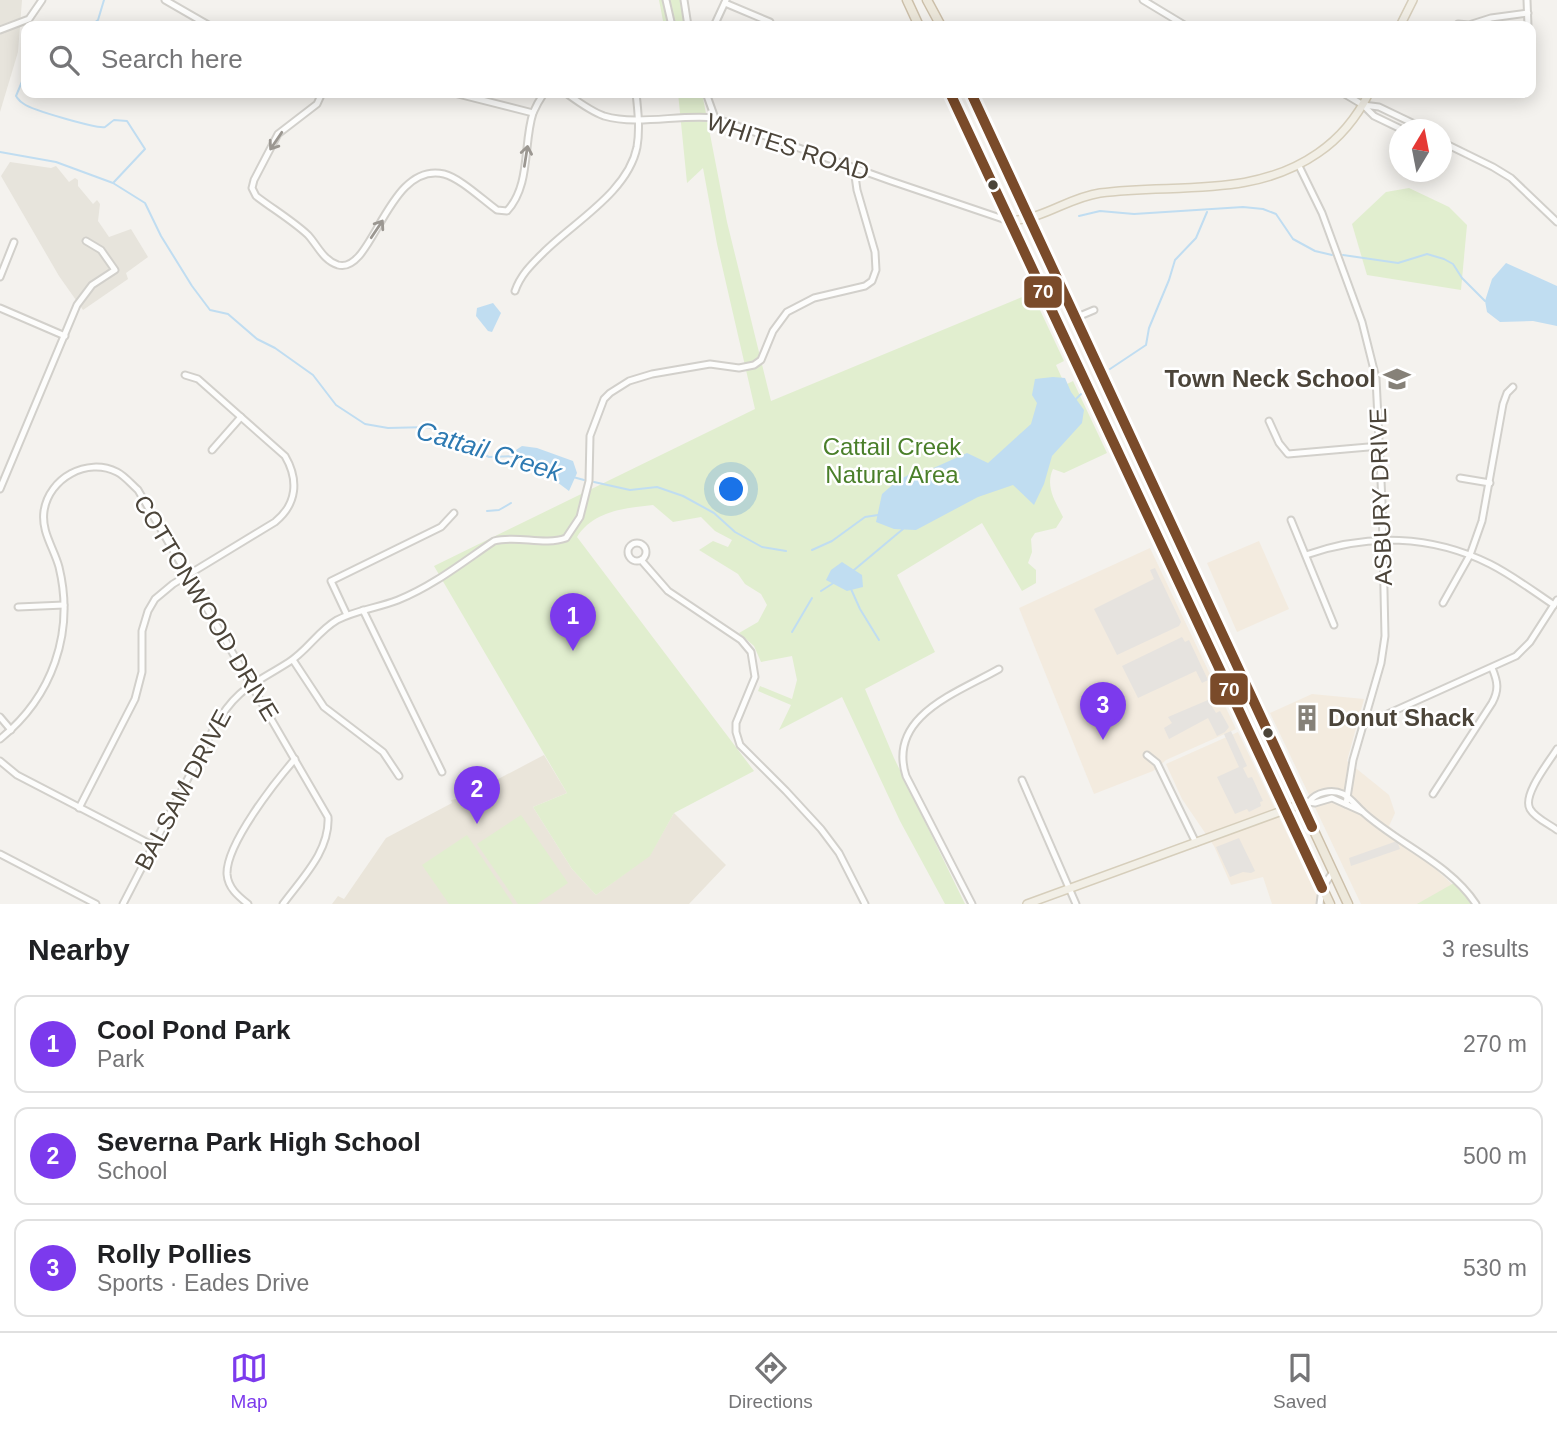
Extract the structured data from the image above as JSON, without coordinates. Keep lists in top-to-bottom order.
{
  "streets": {
    "street": [
      "WHITES ROAD",
      "ASBURY DRIVE",
      "COTTONWOOD DRIVE",
      "BALSAM DRIVE"
    ]
  },
  "crossings": [
    ["WHITES ROAD", "BALSAM DRIVE"],
    ["COTTONWOOD DRIVE", "BALSAM DRIVE"]
  ],
  "water": ["Cattail Creek"],
  "parks": ["Cattail Creek Natural Area"],
  "places": {
    "school or university": ["Town Neck School"],
    "building": ["Donut Shack"]
  },
  "lines": ["transit line 70"],
  "north": "top",
  "page": {
    "search": "Search here",
    "pins": ["1", "3", "2"],
    "heading": ["Nearby", "3 results"],
    "list": [
      {
        "mark": "1",
        "name": "Cool Pond Park",
        "note": "Park",
        "value": "270 m"
      },
      {
        "mark": "2",
        "name": "Severna Park High School",
        "note": "School",
        "value": "500 m"
      },
      {
        "mark": "3",
        "name": "Rolly Pollies",
        "note": "Sports · Eades Drive",
        "value": "530 m"
      }
    ],
    "nav": ["Map", "Directions", "Saved"]
  }
}
